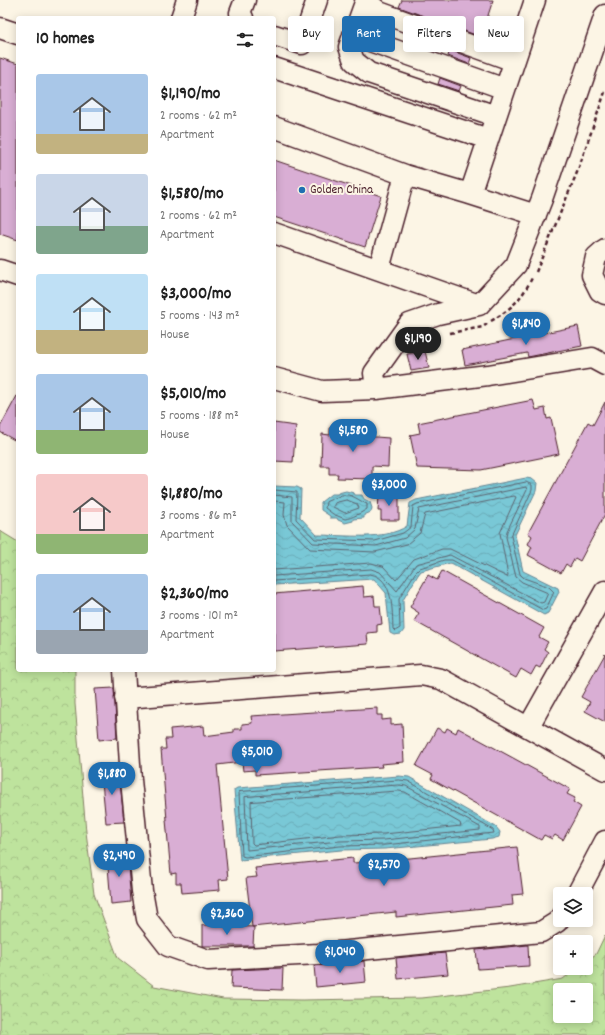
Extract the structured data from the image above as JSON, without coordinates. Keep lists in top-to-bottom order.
{
  "places": ["Golden China"],
  "page": {
    "chip": [
      "Buy",
      "Rent",
      "Filters",
      "New"
    ],
    "heading": "10 homes",
    "list": [
      {
        "name": "$1,190/mo",
        "note": "2 rooms · 62 m² · Apartment"
      },
      {
        "name": "$1,580/mo",
        "note": "2 rooms · 62 m² · Apartment"
      },
      {
        "name": "$3,000/mo",
        "note": "5 rooms · 143 m² · House"
      },
      {
        "name": "$5,010/mo",
        "note": "5 rooms · 188 m² · House"
      },
      {
        "name": "$1,880/mo",
        "note": "3 rooms · 86 m² · Apartment"
      },
      {
        "name": "$2,360/mo",
        "note": "3 rooms · 101 m² · Apartment"
      }
    ],
    "price": [
      "$1,840",
      "$1,190",
      "$1,580",
      "$3,000",
      "$5,010",
      "$1,880",
      "$2,490",
      "$2,570",
      "$2,360",
      "$1,040"
    ],
    "map_buttons": ["+", "−"]
  }
}
